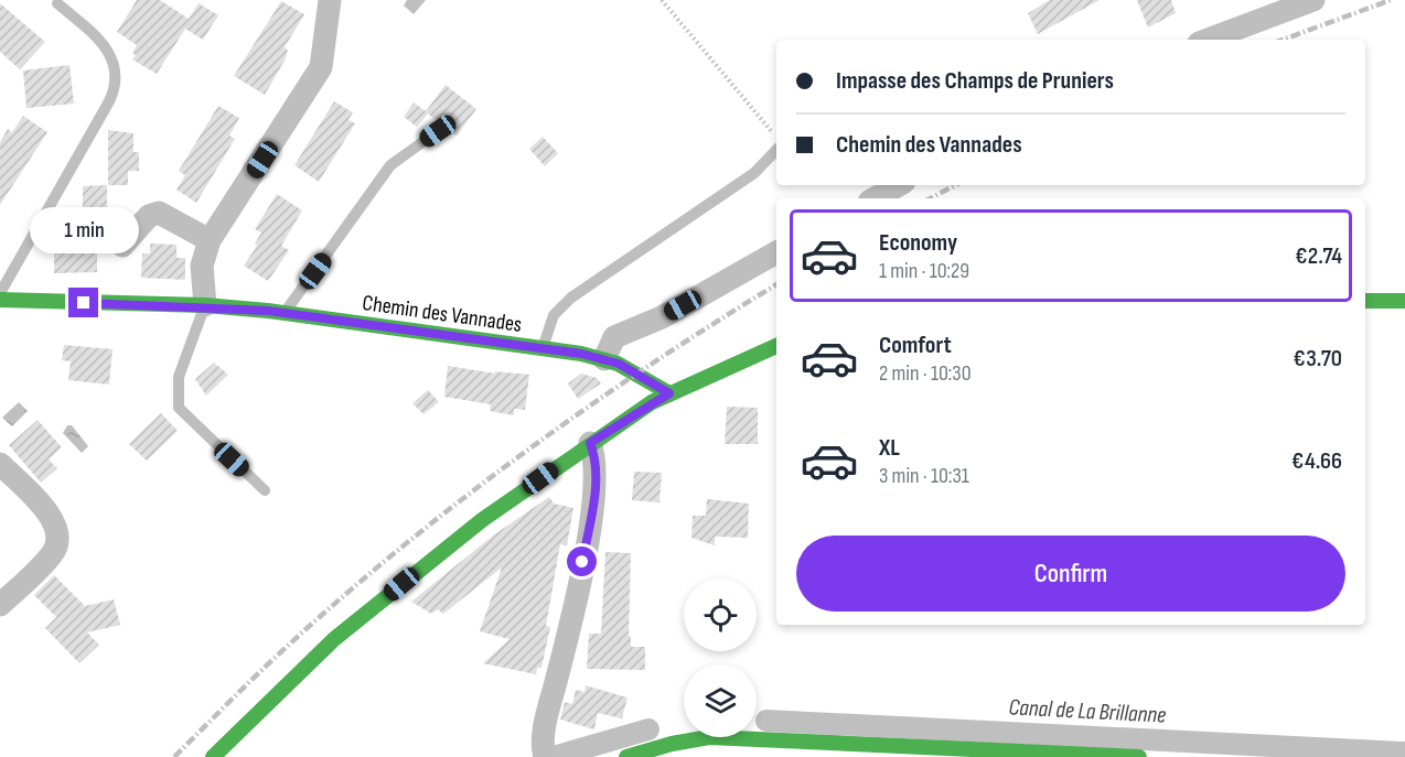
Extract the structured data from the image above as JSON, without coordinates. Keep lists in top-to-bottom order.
{
  "streets": {
    "street": ["Chemin des Vannades"]
  },
  "water": ["Canal de La Brillanne"],
  "page": {
    "banner": ["Impasse des Champs de Pruniers", "Chemin des Vannades"],
    "bubble": "1 min",
    "list": [
      {
        "name": "Economy",
        "note": "1 min · 10:29",
        "value": "€2.74"
      },
      {
        "name": "Comfort",
        "note": "2 min · 10:30",
        "value": "€3.70"
      },
      {
        "name": "XL",
        "note": "3 min · 10:31",
        "value": "€4.66"
      }
    ],
    "buttons": "Confirm"
  }
}
